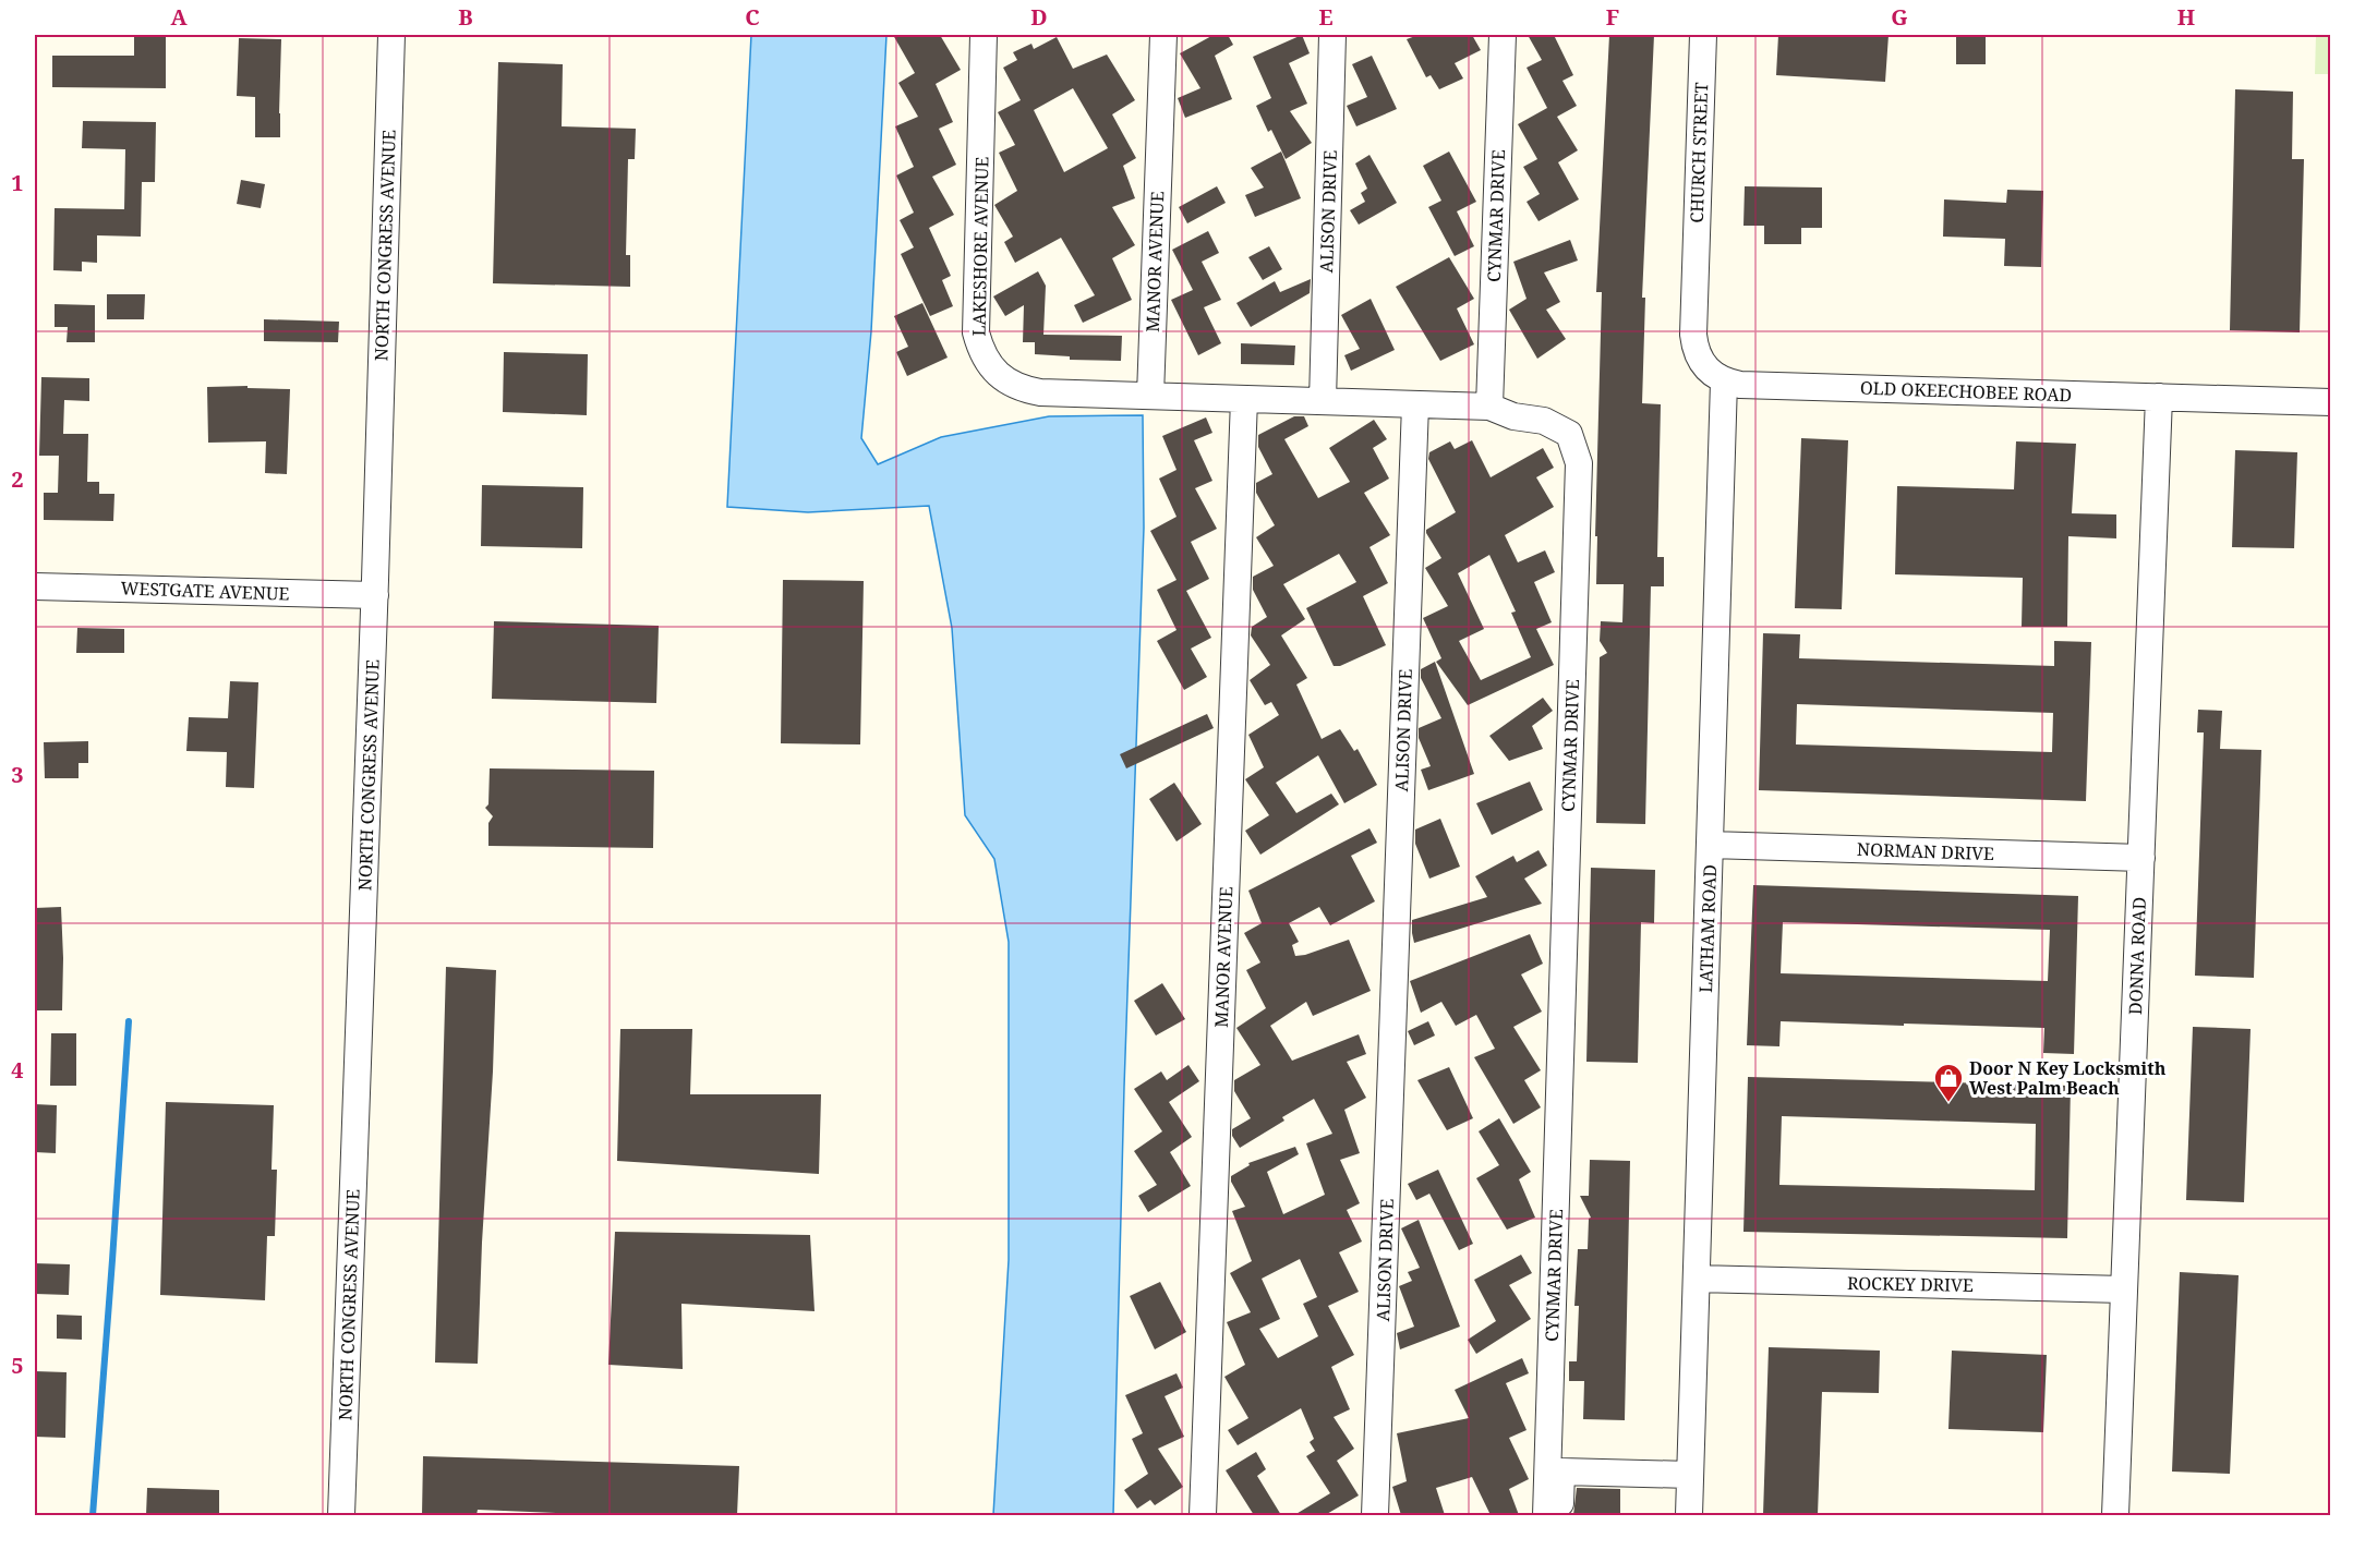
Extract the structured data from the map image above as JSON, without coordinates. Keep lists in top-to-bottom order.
{
  "streets": {
    "street": [
      "CHURCH STREET",
      "ALISON DRIVE",
      "CYNMAR DRIVE",
      "NORTH CONGRESS AVENUE",
      "LAKESHORE AVENUE",
      "MANOR AVENUE",
      "OLD OKEECHOBEE ROAD",
      "WESTGATE AVENUE",
      "NORMAN DRIVE",
      "LATHAM ROAD",
      "DONNA ROAD",
      "ROCKEY DRIVE"
    ]
  },
  "crossings": [
    ["CHURCH STREET", "OLD OKEECHOBEE ROAD"],
    ["CHURCH STREET", "LATHAM ROAD"],
    ["NORTH CONGRESS AVENUE", "WESTGATE AVENUE"],
    ["LAKESHORE AVENUE", "MANOR AVENUE"],
    ["OLD OKEECHOBEE ROAD", "LATHAM ROAD"],
    ["OLD OKEECHOBEE ROAD", "DONNA ROAD"],
    ["NORMAN DRIVE", "LATHAM ROAD"],
    ["NORMAN DRIVE", "DONNA ROAD"],
    ["LATHAM ROAD", "ROCKEY DRIVE"],
    ["DONNA ROAD", "ROCKEY DRIVE"]
  ],
  "places": {
    "shop": ["Door N Key Locksmith West Palm Beach"]
  },
  "grid": {
    "columns": [
      "A",
      "B",
      "C",
      "D",
      "E",
      "F",
      "G",
      "H"
    ],
    "rows": [
      "1",
      "2",
      "3",
      "4",
      "5"
    ]
  }
}
